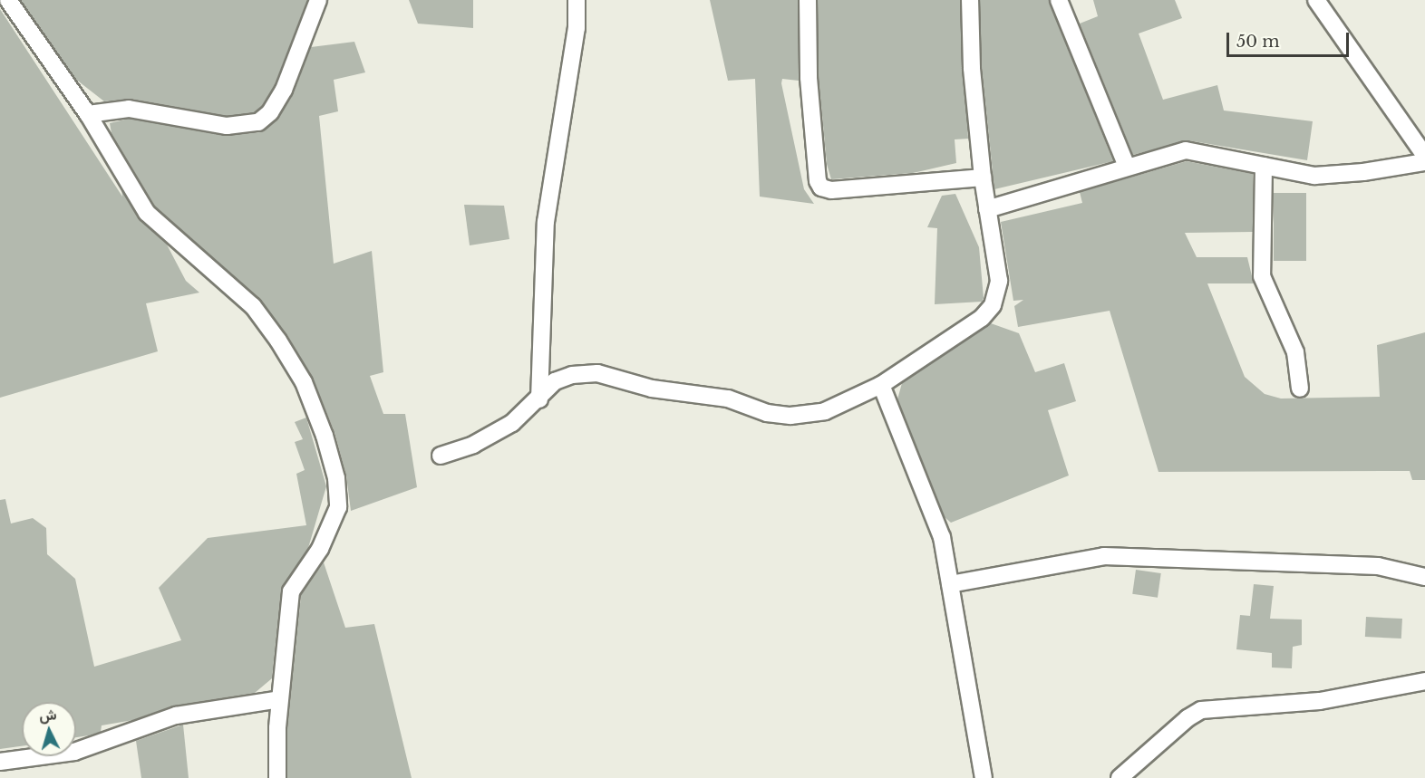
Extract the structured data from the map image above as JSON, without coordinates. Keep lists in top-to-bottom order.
{
  "scale_bar": "50 m",
  "north": "top"
}
